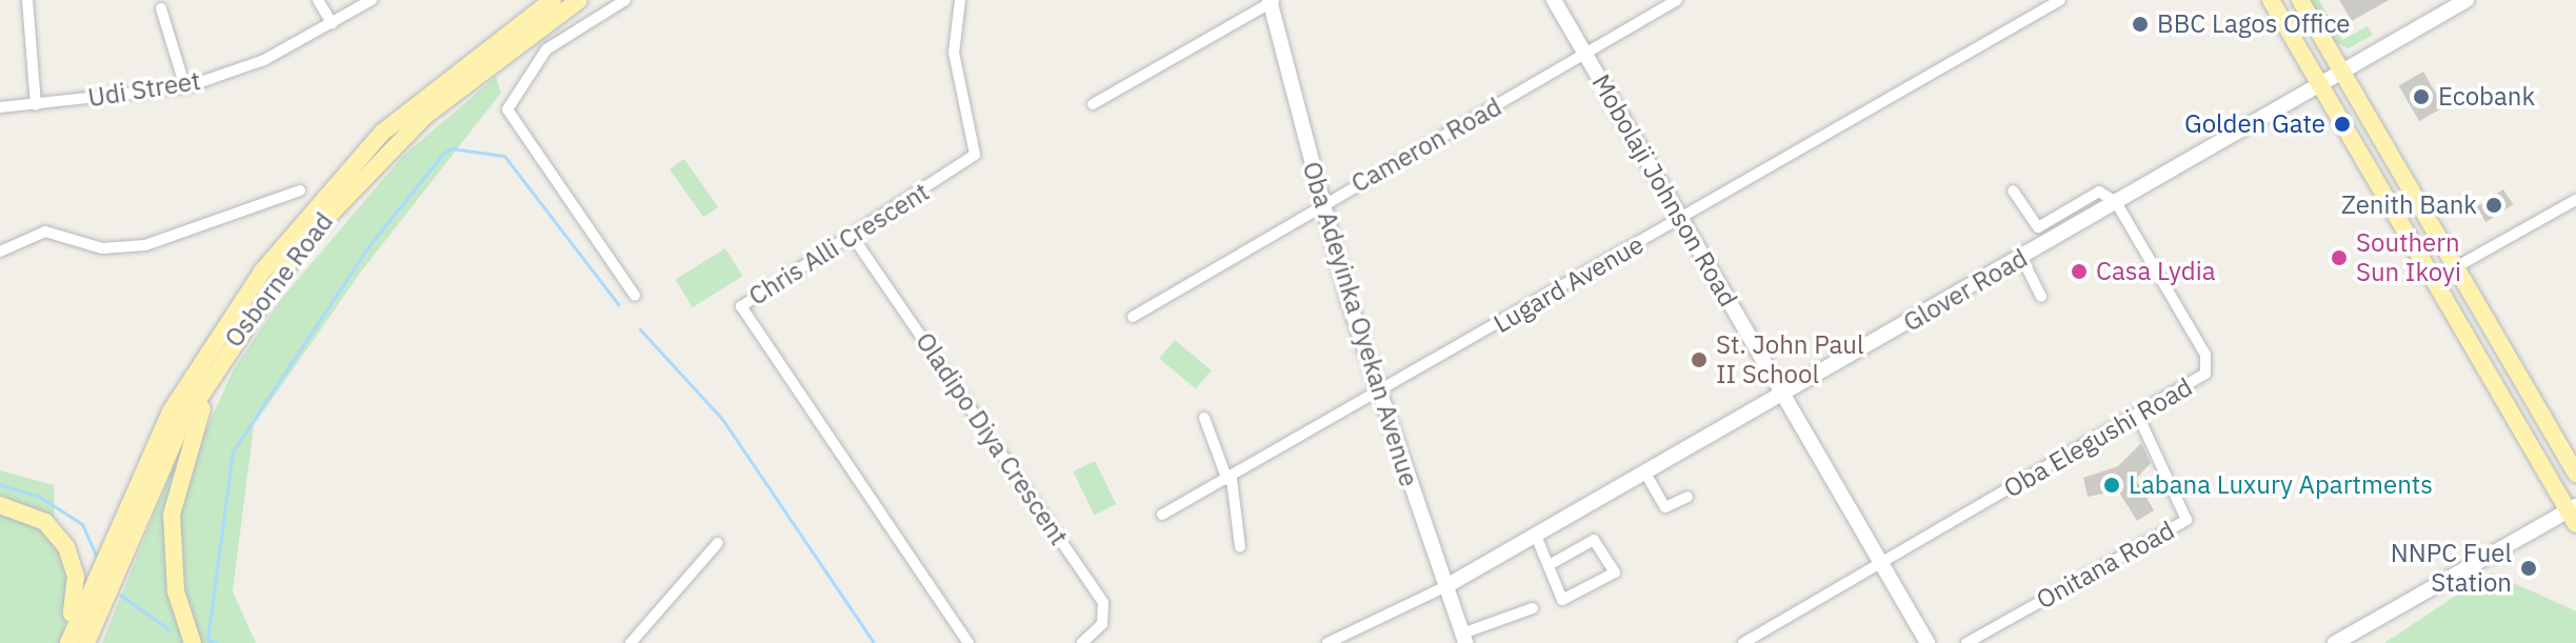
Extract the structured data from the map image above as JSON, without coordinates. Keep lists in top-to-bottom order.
{
  "streets": {
    "main road": [
      "Mobolaji Johnson Road",
      "Osborne Road",
      "Glover Road",
      "Oba Adeyinka Oyekan Avenue"
    ],
    "street": [
      "Udi Street",
      "Cameron Road",
      "Chris Alli Crescent",
      "Lugard Avenue",
      "Oba Elegushi Road",
      "Oladipo Diya Crescent",
      "Onitana Road"
    ]
  },
  "crossings": [
    ["Cameron Road", "Mobolaji Johnson Road"],
    ["Cameron Road", "Oba Adeyinka Oyekan Avenue"],
    ["Mobolaji Johnson Road", "Lugard Avenue"],
    ["Mobolaji Johnson Road", "Glover Road"],
    ["Mobolaji Johnson Road", "Oba Elegushi Road"],
    ["Chris Alli Crescent", "Oladipo Diya Crescent"],
    ["Lugard Avenue", "Oba Adeyinka Oyekan Avenue"],
    ["Glover Road", "Oba Adeyinka Oyekan Avenue"],
    ["Glover Road", "Oba Elegushi Road"],
    ["Oba Elegushi Road", "Onitana Road"]
  ],
  "places": [
    "BBC Lagos Office",
    "Ecobank",
    "Golden Gate",
    "Zenith Bank",
    "Southern Sun Ikoyi",
    "Casa Lydia",
    "St. John Paul II School",
    "Labana Luxury Apartments",
    "NNPC Fuel Station"
  ]
}
